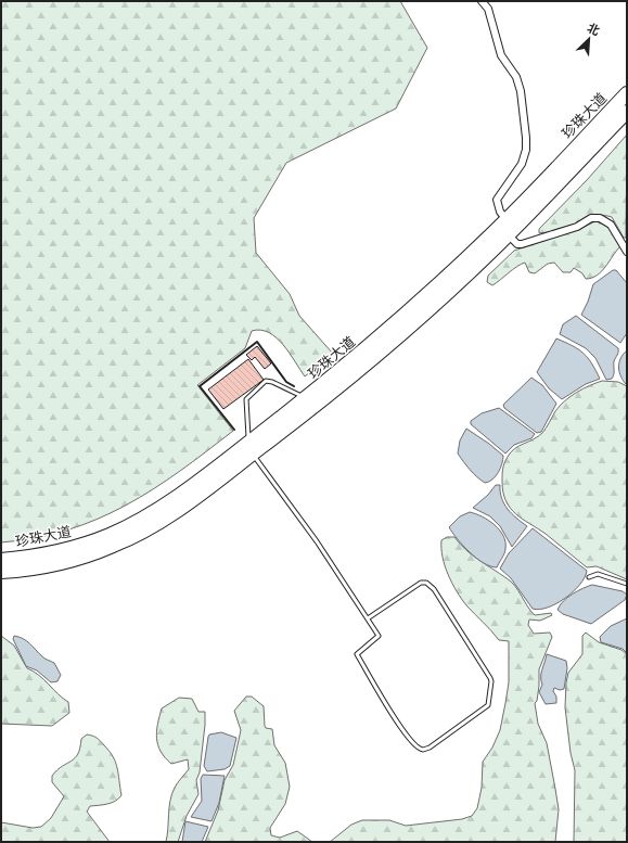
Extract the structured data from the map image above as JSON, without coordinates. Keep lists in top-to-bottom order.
{
  "streets": {
    "highway": ["珍珠大道"]
  },
  "north": "top right"
}
